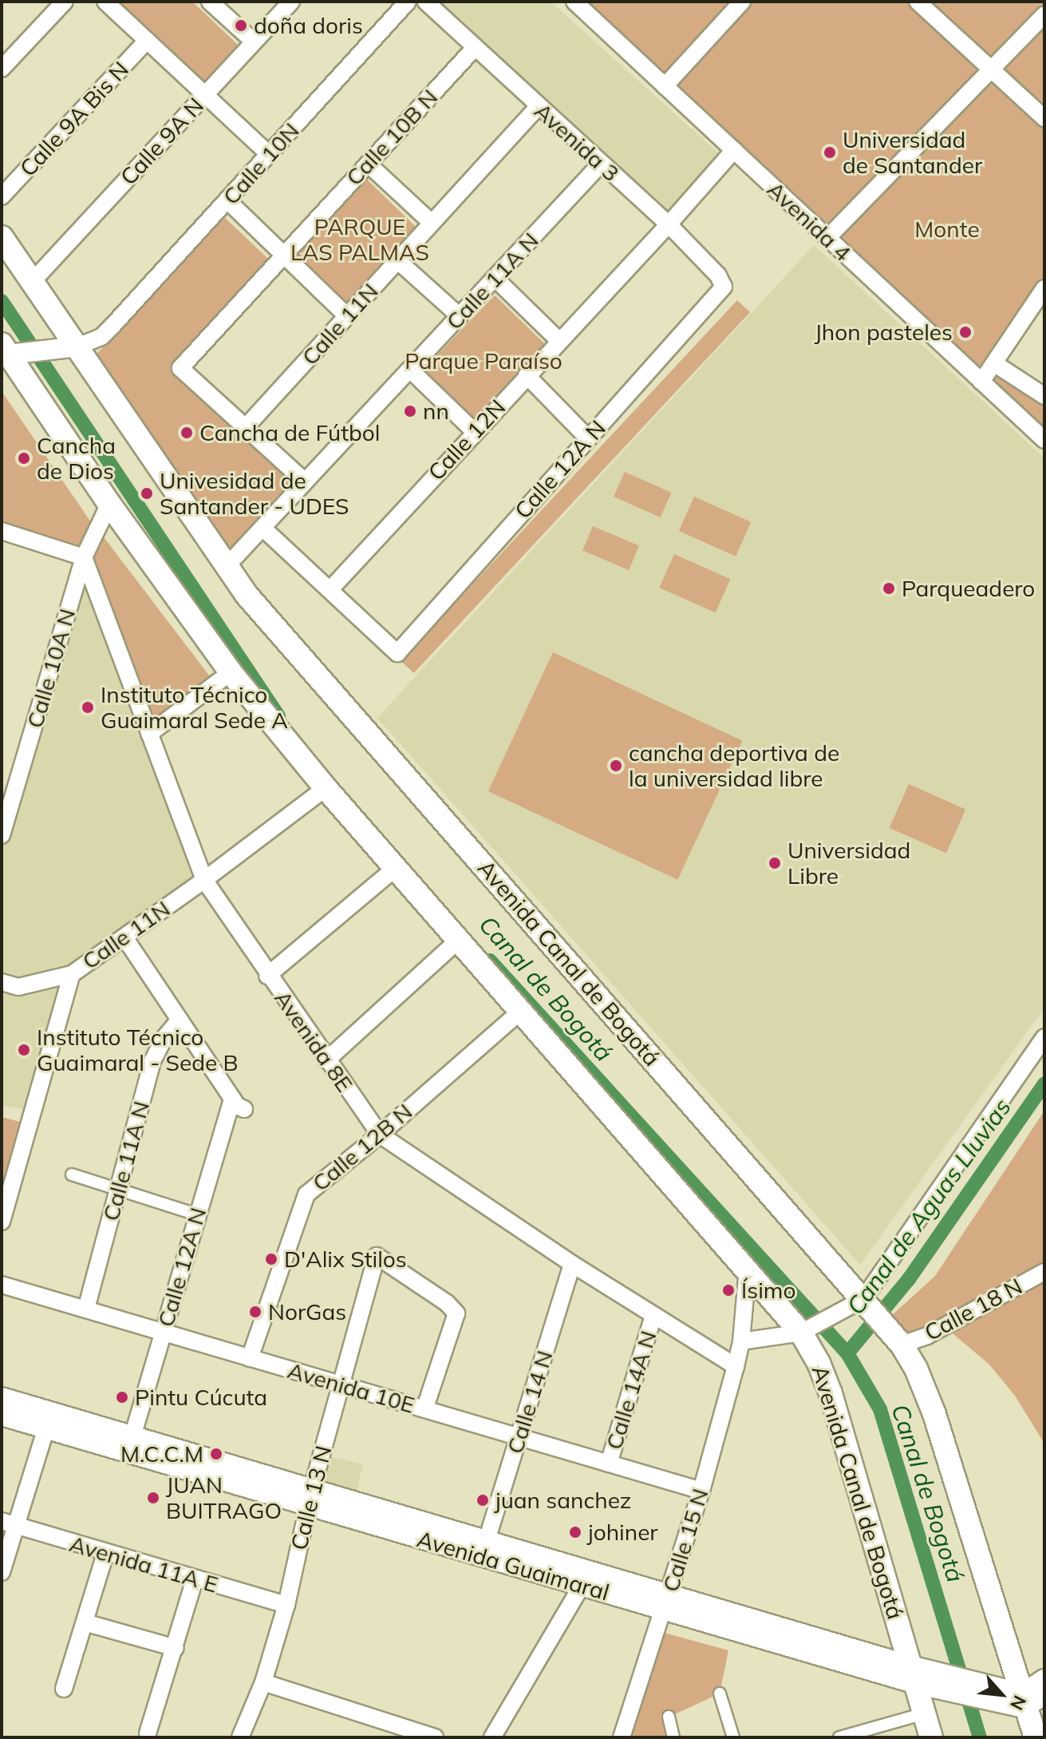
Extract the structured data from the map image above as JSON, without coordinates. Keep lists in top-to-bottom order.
{
  "streets": {
    "main road": ["Avenida Canal de Bogotá"],
    "street": [
      "Calle 9A Bis N",
      "Calle 10B N",
      "Calle 9A N",
      "Avenida 3",
      "Calle 10N",
      "Avenida 4",
      "Calle 11A N",
      "Calle 11N",
      "Calle 12N",
      "Calle 12A N",
      "Calle 10A N",
      "Avenida 8E",
      "Calle 12B N",
      "Calle 18 N",
      "Avenida 10E",
      "Calle 14A N",
      "Calle 14 N",
      "Calle 13 N",
      "Calle 15 N",
      "Avenida 11A E",
      "Avenida Guaimaral"
    ]
  },
  "crossings": [
    ["Calle 10B N", "Avenida 3"],
    ["Calle 10B N", "Calle 11N"],
    ["Calle 9A N", "Avenida Canal de Bogotá"],
    ["Avenida 3", "Calle 11A N"],
    ["Avenida 3", "Calle 11N"],
    ["Avenida 3", "Calle 12N"],
    ["Avenida 3", "Calle 12A N"],
    ["Calle 10N", "Avenida Canal de Bogotá"],
    ["Avenida 4", "Calle 12N"],
    ["Calle 11A N", "Calle 12A N"],
    ["Calle 11A N", "Avenida Canal de Bogotá"],
    ["Calle 11A N", "Avenida 10E"],
    ["Calle 11N", "Avenida Canal de Bogotá"],
    ["Calle 11N", "Avenida 8E"],
    ["Calle 12N", "Calle 12A N"],
    ["Calle 12A N", "Avenida 10E"],
    ["Calle 12A N", "Avenida Guaimaral"],
    ["Calle 10A N", "Avenida Canal de Bogotá"],
    ["Calle 10A N", "Avenida 8E"],
    ["Avenida Canal de Bogotá", "Calle 12B N"],
    ["Avenida Canal de Bogotá", "Calle 18 N"],
    ["Avenida Canal de Bogotá", "Calle 15 N"],
    ["Avenida Canal de Bogotá", "Avenida Guaimaral"],
    ["Avenida 8E", "Calle 12B N"],
    ["Avenida 8E", "Calle 14A N"],
    ["Avenida 8E", "Calle 14 N"],
    ["Avenida 8E", "Calle 15 N"],
    ["Calle 12B N", "Avenida 10E"],
    ["Avenida 10E", "Calle 14A N"],
    ["Avenida 10E", "Calle 14 N"],
    ["Avenida 10E", "Calle 13 N"],
    ["Avenida 10E", "Calle 15 N"],
    ["Calle 14 N", "Avenida Guaimaral"],
    ["Calle 13 N", "Avenida 11A E"],
    ["Calle 13 N", "Avenida Guaimaral"],
    ["Calle 15 N", "Avenida Guaimaral"]
  ],
  "water": ["Canal de Bogotá", "Canal de Aguas Lluvias"],
  "parks": ["PARQUE LAS PALMAS", "Monte", "Parque Paraíso"],
  "places": [
    "doña doris",
    "Universidad de Santander",
    "Jhon pasteles",
    "nn",
    "Cancha de Fútbol",
    "Cancha de Dios",
    "Univesidad de Santander - UDES",
    "Parqueadero",
    "Instituto Técnico Guaimaral Sede A",
    "cancha deportiva de la universidad libre",
    "Universidad Libre",
    "Instituto Técnico Guaimaral - Sede B",
    "D'Alix Stilos",
    "Ísimo",
    "NorGas",
    "Pintu Cúcuta",
    "M.C.C.M",
    "JUAN BUITRAGO",
    "juan sanchez",
    "johiner"
  ],
  "north": "bottom right"
}
